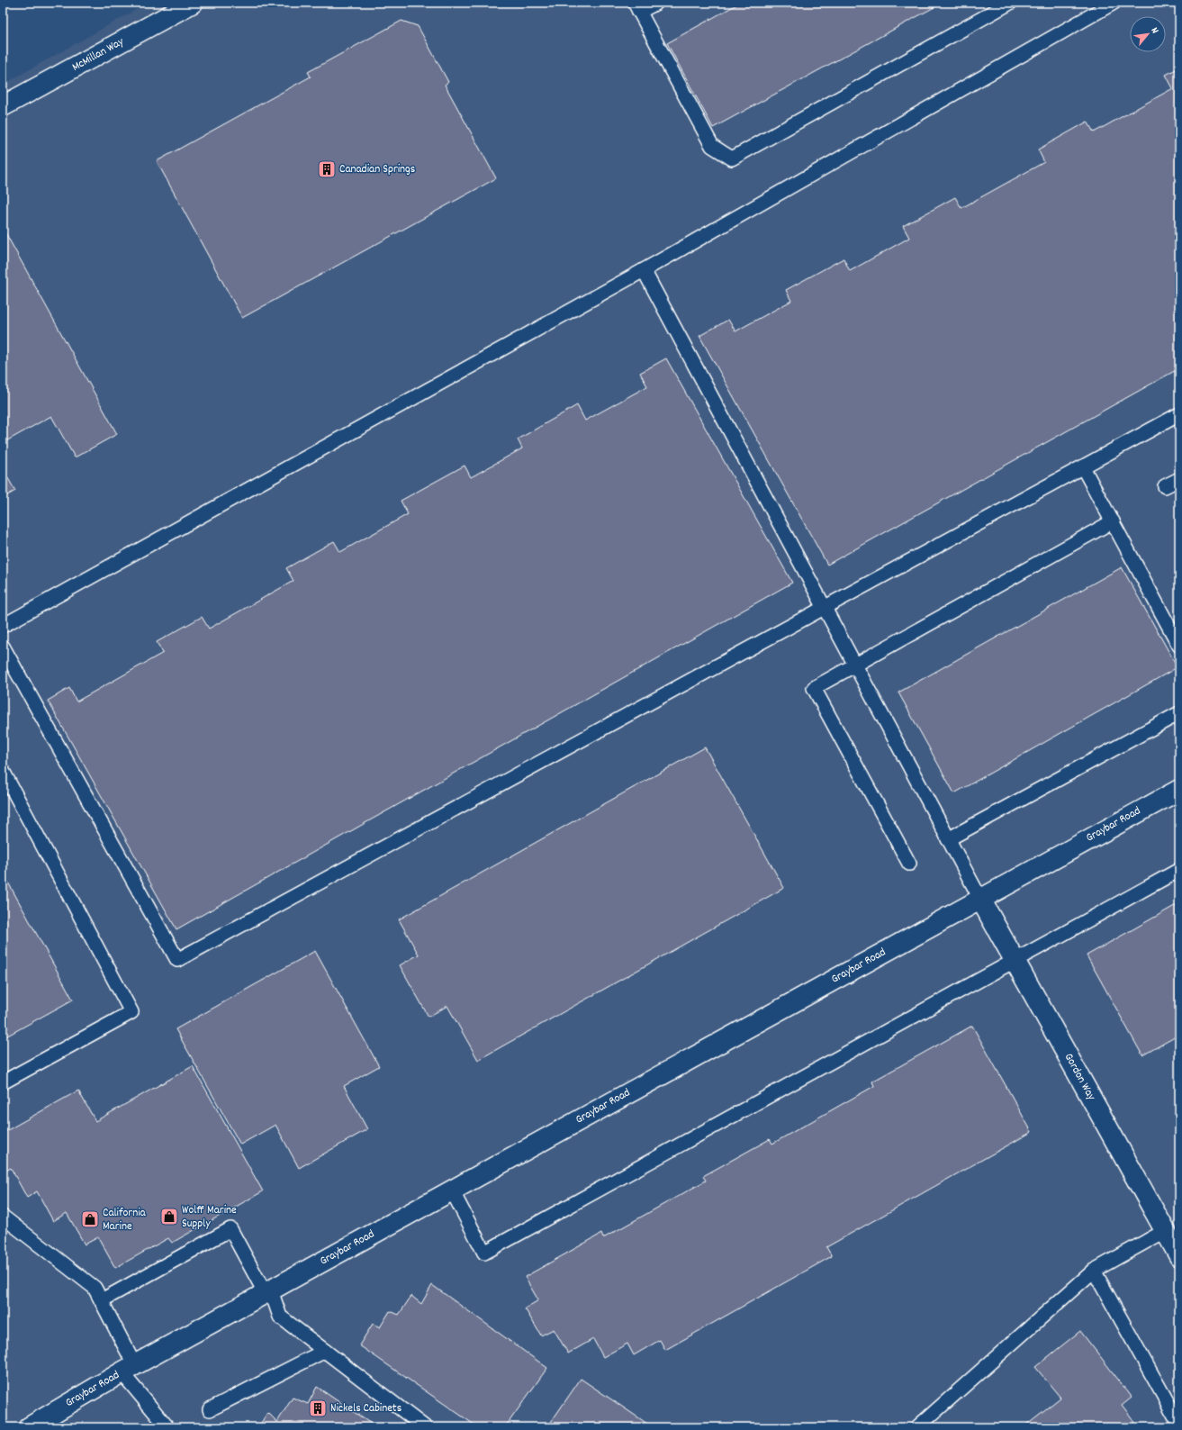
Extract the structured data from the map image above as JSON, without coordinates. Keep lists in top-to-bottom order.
{
  "streets": {
    "street": ["McMillan Way", "Graybar Road", "Gordon Way"]
  },
  "crossings": [
    ["Graybar Road", "Gordon Way"]
  ],
  "places": {
    "building": ["Canadian Springs", "Nickels Cabinets"],
    "shop": ["Wolff Marine Supply", "California Marine"]
  },
  "north": "top right"
}
